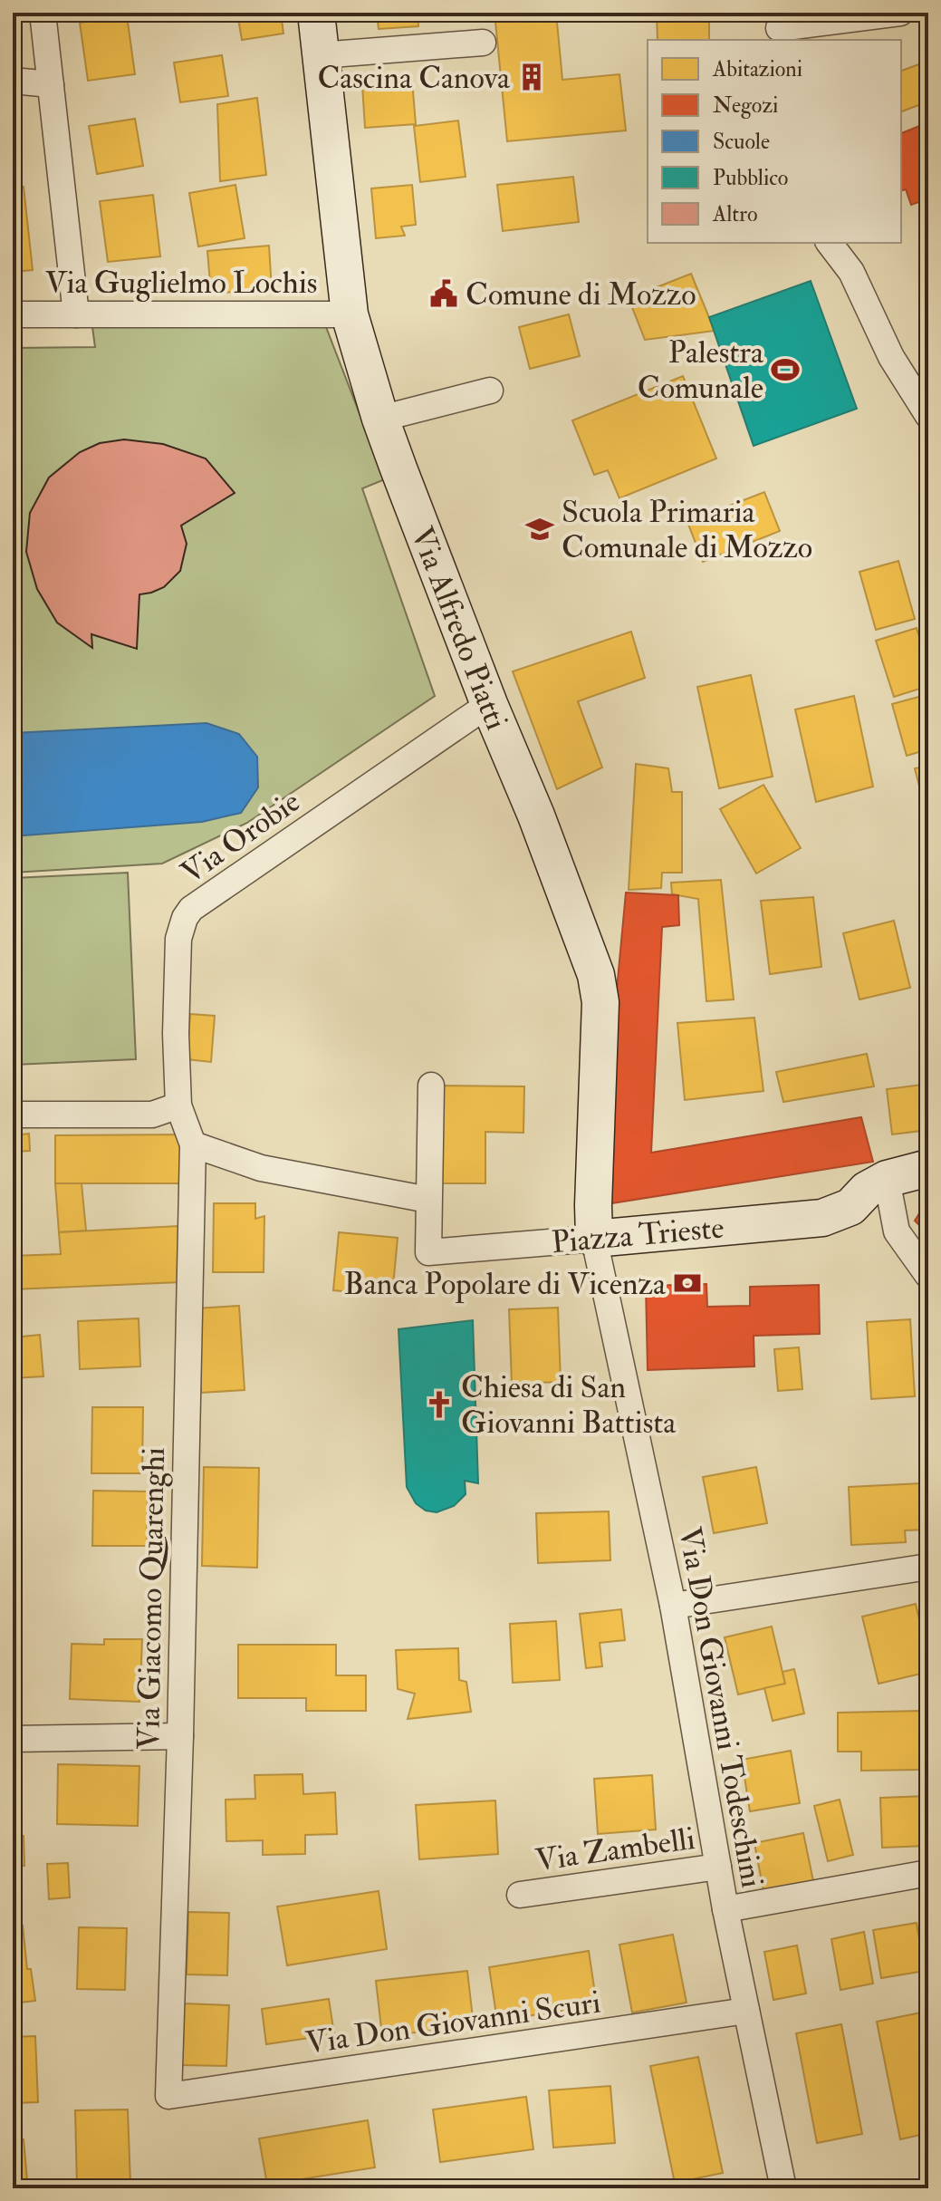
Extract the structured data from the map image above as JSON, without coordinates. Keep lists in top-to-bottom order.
{
  "streets": {
    "street": [
      "Via Guglielmo Lochis",
      "Via Alfredo Piatti",
      "Via Orobie",
      "Piazza Trieste",
      "Via Giacomo Quarenghi",
      "Via Don Giovanni Todeschini",
      "Via Zambelli",
      "Via Don Giovanni Scuri"
    ]
  },
  "crossings": [
    ["Via Guglielmo Lochis", "Via Alfredo Piatti"],
    ["Via Alfredo Piatti", "Via Orobie"],
    ["Via Alfredo Piatti", "Piazza Trieste"],
    ["Via Alfredo Piatti", "Via Don Giovanni Todeschini"],
    ["Via Orobie", "Via Giacomo Quarenghi"],
    ["Piazza Trieste", "Via Don Giovanni Todeschini"],
    ["Via Giacomo Quarenghi", "Via Don Giovanni Scuri"],
    ["Via Don Giovanni Todeschini", "Via Zambelli"],
    ["Via Don Giovanni Todeschini", "Via Don Giovanni Scuri"]
  ],
  "places": {
    "building": ["Cascina Canova"],
    "public building": ["Comune di Mozzo"],
    "sports": ["Palestra Comunale"],
    "school or university": ["Scuola Primaria Comunale di Mozzo"],
    "bank": ["Banca Popolare di Vicenza"],
    "church": ["Chiesa di San Giovanni Battista"]
  },
  "legend": [
    "Abitazioni",
    "Negozi",
    "Scuole",
    "Pubblico",
    "Altro"
  ]
}
